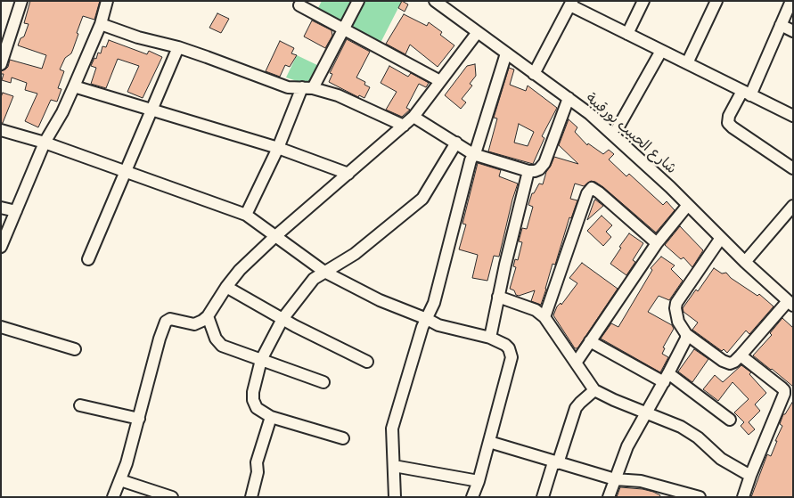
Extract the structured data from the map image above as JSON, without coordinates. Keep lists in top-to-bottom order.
{
  "streets": {
    "street": ["شارع الحبيب بورقيبة"]
  }
}
